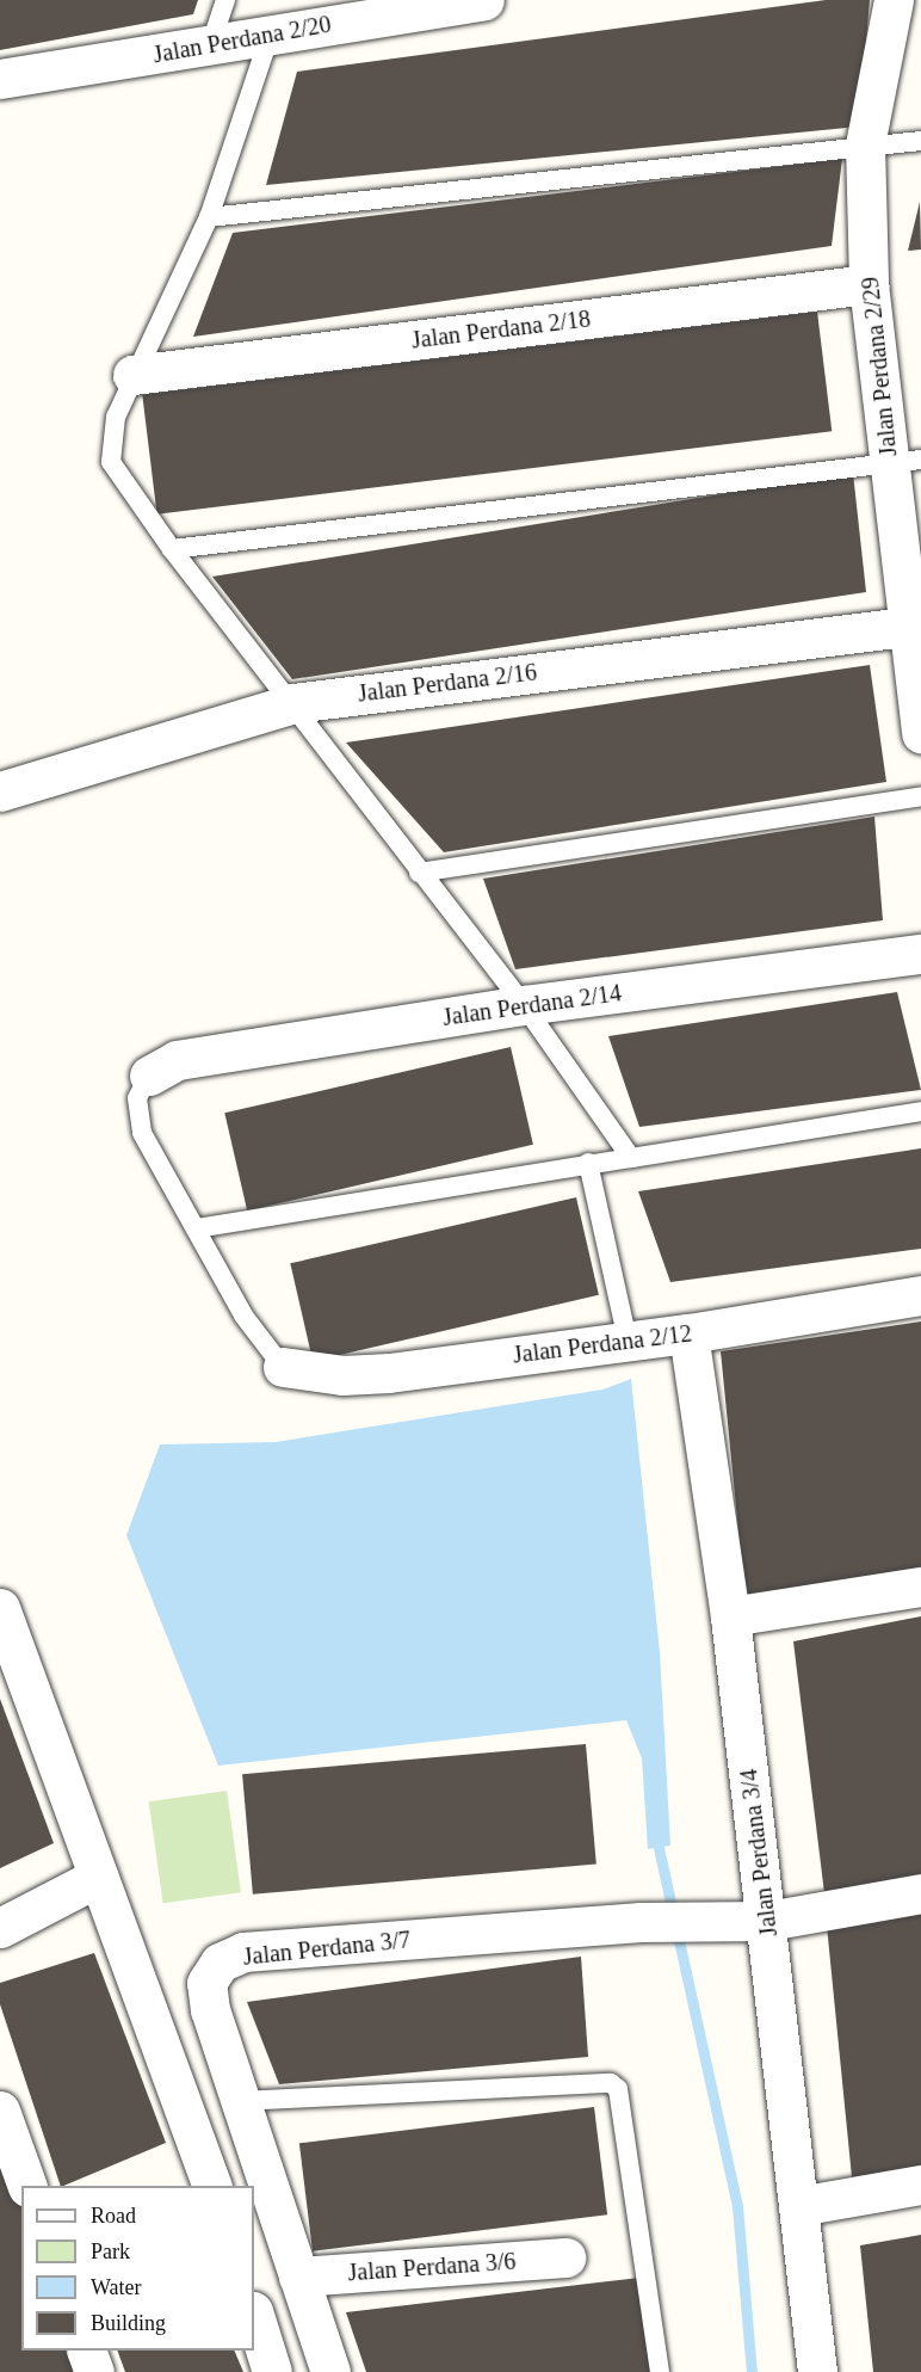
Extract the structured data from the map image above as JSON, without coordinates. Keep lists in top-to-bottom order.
{
  "streets": {
    "street": [
      "Jalan Perdana 2/20",
      "Jalan Perdana 2/18",
      "Jalan Perdana 2/29",
      "Jalan Perdana 2/16",
      "Jalan Perdana 2/14",
      "Jalan Perdana 2/12",
      "Jalan Perdana 3/4",
      "Jalan Perdana 3/7",
      "Jalan Perdana 3/6"
    ]
  },
  "crossings": [
    ["Jalan Perdana 2/18", "Jalan Perdana 2/29"],
    ["Jalan Perdana 2/29", "Jalan Perdana 2/16"],
    ["Jalan Perdana 2/12", "Jalan Perdana 3/4"],
    ["Jalan Perdana 3/4", "Jalan Perdana 3/7"],
    ["Jalan Perdana 3/7", "Jalan Perdana 3/6"]
  ],
  "legend": [
    "Road",
    "Park",
    "Water",
    "Building"
  ]
}
